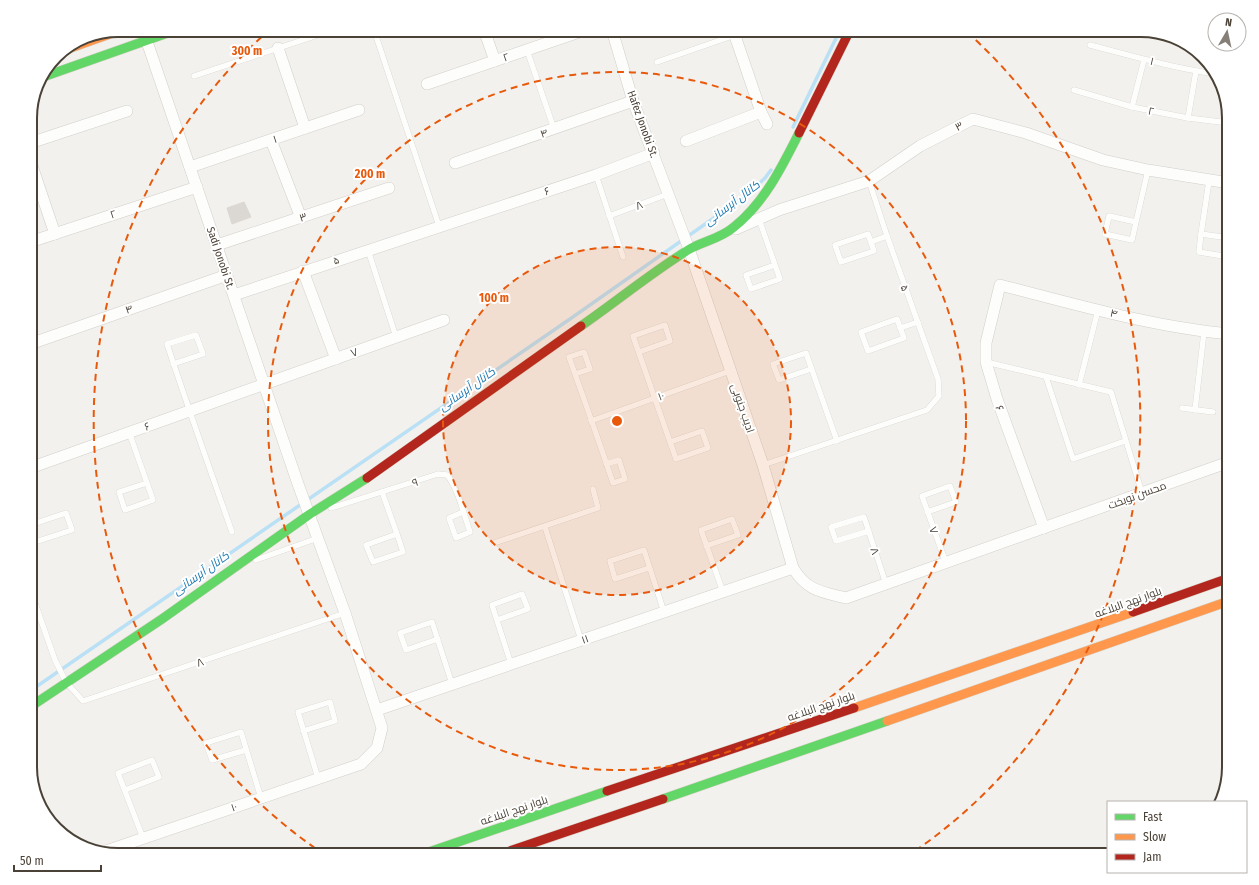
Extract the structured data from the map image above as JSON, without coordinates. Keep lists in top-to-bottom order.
{
  "streets": {
    "main road": ["بلوار نهج البلاغه"],
    "street": [
      "۲",
      "۱",
      "Hafez Jonobi St.",
      "۳",
      "۴",
      "۶",
      "Sadi Jonobi St.",
      "۵",
      "۷",
      "۱۰",
      "ادیب جنوبی",
      "محسن نوبخت",
      "۱۱"
    ],
    "lane": ["۸", "۹"]
  },
  "crossings": [
    ["۲", "Sadi Jonobi St."],
    ["۱", "Sadi Jonobi St."],
    ["Hafez Jonobi St.", "۴"],
    ["Hafez Jonobi St.", "۶"],
    ["Hafez Jonobi St.", "۸"],
    ["Hafez Jonobi St.", "ادیب جنوبی"],
    ["۳", "Sadi Jonobi St."],
    ["۳", "۵"],
    ["۴", "۶"],
    ["۴", "Sadi Jonobi St."],
    ["۶", "Sadi Jonobi St."],
    ["۶", "۵"],
    ["۶", "۷"],
    ["۶", "محسن نوبخت"],
    ["۸", "Sadi Jonobi St."],
    ["۸", "محسن نوبخت"],
    ["Sadi Jonobi St.", "۵"],
    ["Sadi Jonobi St.", "۷"],
    ["Sadi Jonobi St.", "۱۰"],
    ["Sadi Jonobi St.", "۹"],
    ["Sadi Jonobi St.", "۱۱"],
    ["۷", "محسن نوبخت"],
    ["۱۰", "ادیب جنوبی"],
    ["ادیب جنوبی", "محسن نوبخت"],
    ["ادیب جنوبی", "۱۱"],
    ["محسن نوبخت", "۱۱"]
  ],
  "water": ["کانال آبرسانی"],
  "legend": ["Fast", "Slow", "Jam"],
  "scale_bar": "50 m",
  "north": "top",
  "rings": ["300 m", "200 m", "100 m"]
}
